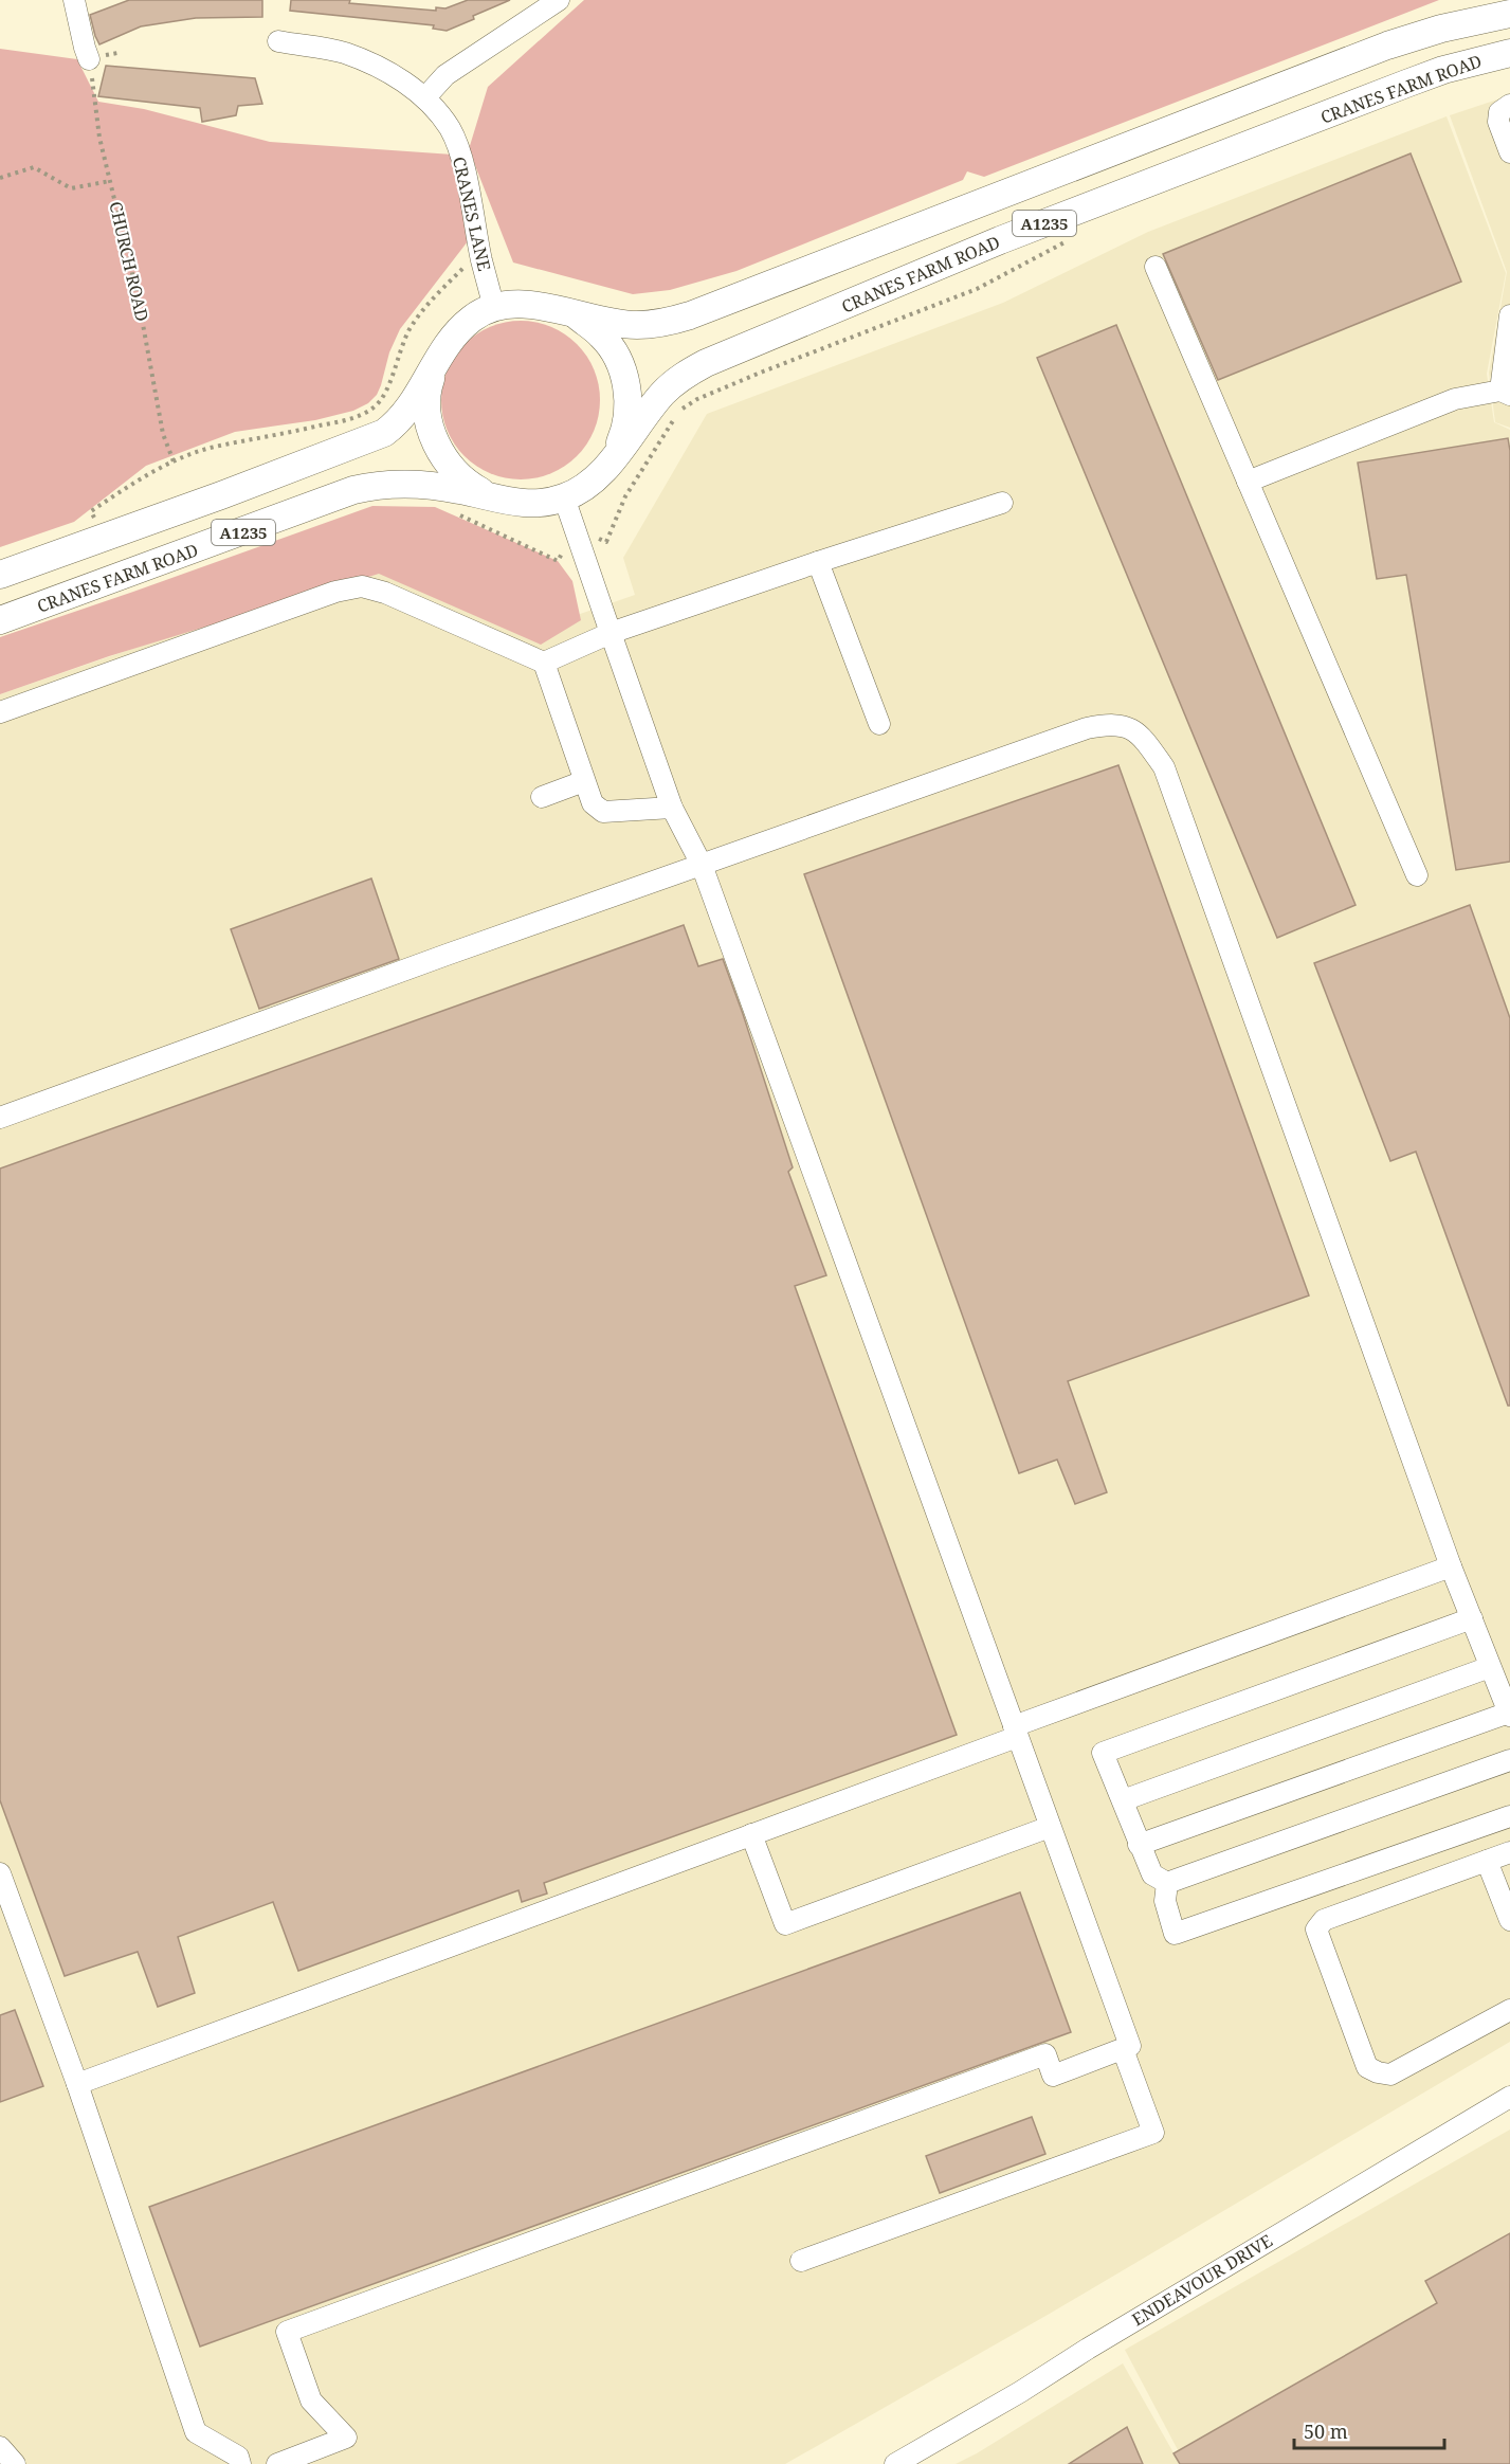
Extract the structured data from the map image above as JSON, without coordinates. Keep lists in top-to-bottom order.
{
  "streets": {
    "main road": ["CRANES FARM ROAD", "A1235"],
    "street": ["CRANES LANE", "ENDEAVOUR DRIVE"],
    "path": ["CHURCH ROAD"]
  },
  "crossings": [
    ["CRANES FARM ROAD", "CRANES LANE"]
  ],
  "scale_bar": "50 m"
}
